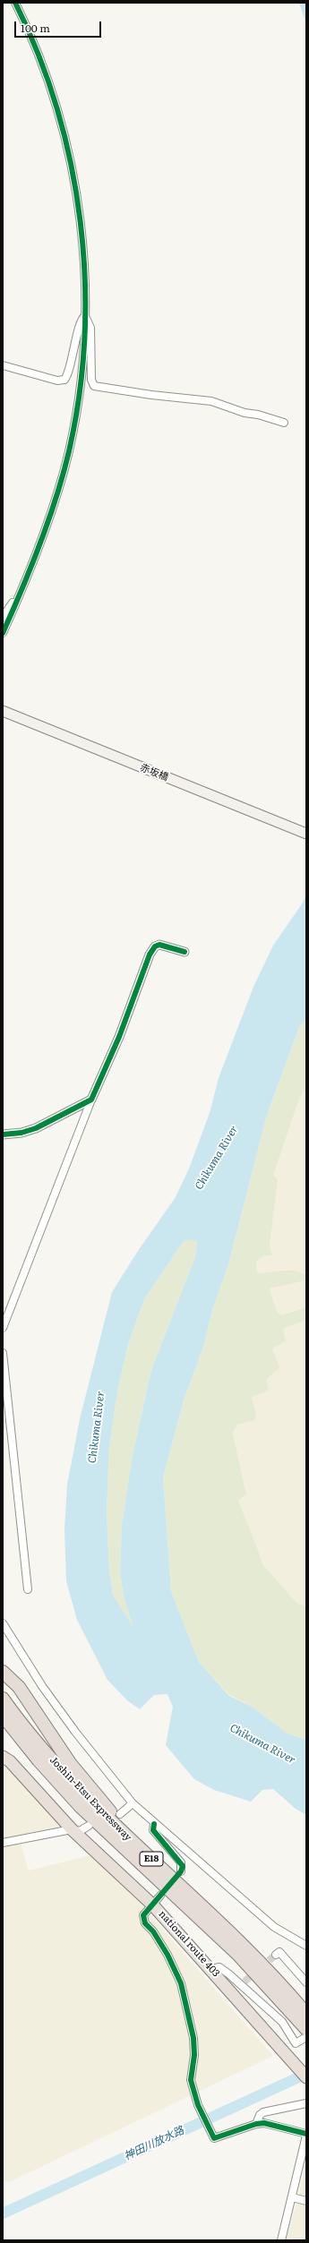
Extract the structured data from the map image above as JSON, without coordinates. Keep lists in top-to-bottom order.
{
  "streets": {
    "highway": ["Joshin-Etsu Expressway", "E18", "national route 403"],
    "main road": ["赤坂橋"]
  },
  "water": ["Chikuma River", "神田川放水路"],
  "scale_bar": "100 m"
}
